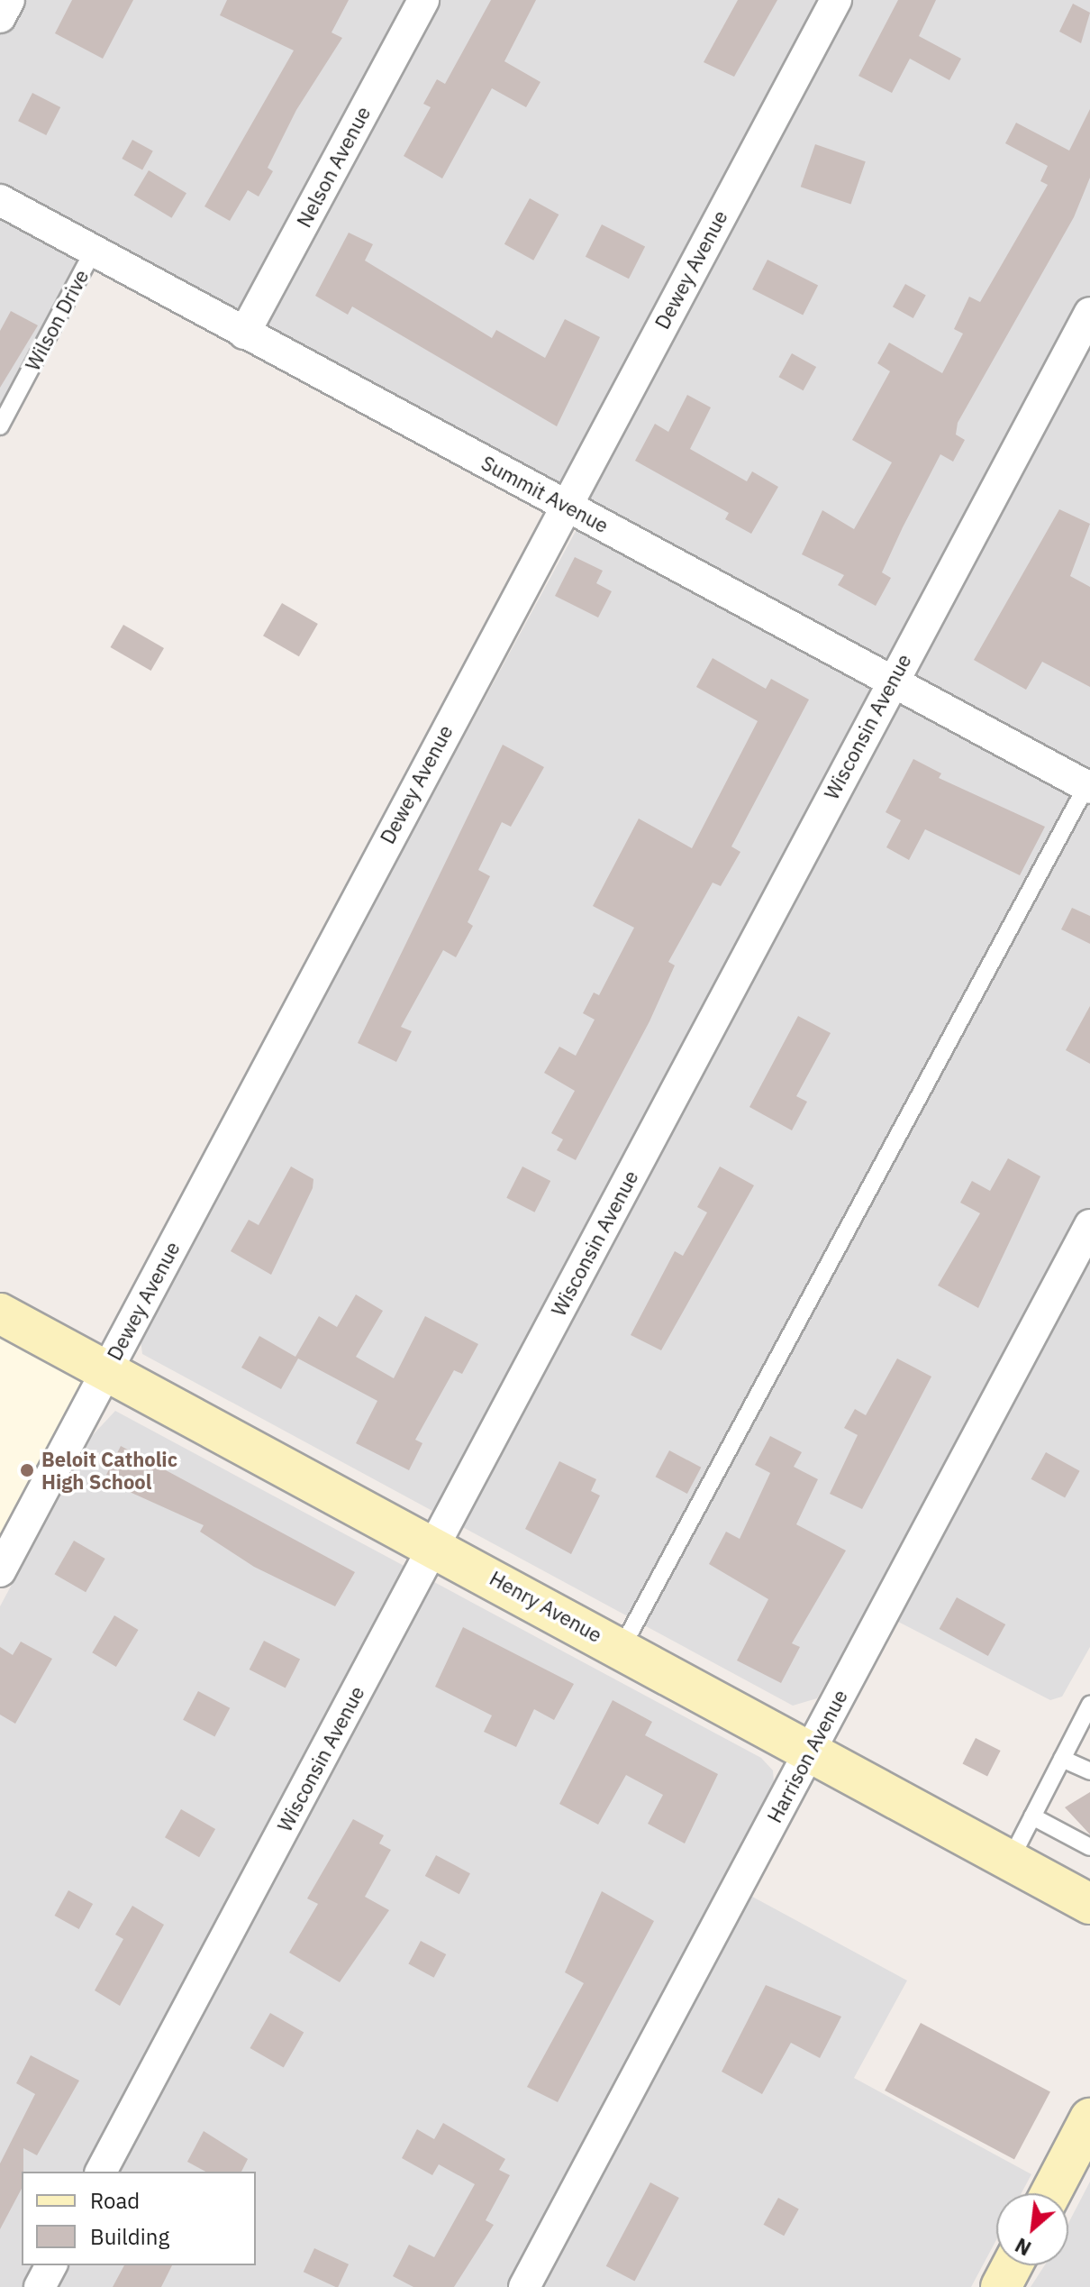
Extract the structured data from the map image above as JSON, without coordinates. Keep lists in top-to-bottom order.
{
  "streets": {
    "street": [
      "Nelson Avenue",
      "Dewey Avenue",
      "Summit Avenue",
      "Wisconsin Avenue",
      "Henry Avenue",
      "Harrison Avenue"
    ],
    "lane": ["Wilson Drive"]
  },
  "crossings": [
    ["Nelson Avenue", "Summit Avenue"],
    ["Dewey Avenue", "Summit Avenue"],
    ["Dewey Avenue", "Henry Avenue"],
    ["Wilson Drive", "Summit Avenue"],
    ["Summit Avenue", "Wisconsin Avenue"],
    ["Wisconsin Avenue", "Henry Avenue"],
    ["Henry Avenue", "Harrison Avenue"]
  ],
  "places": ["Beloit Catholic High School"],
  "legend": ["Road", "Building"],
  "north": "bottom left"
}
